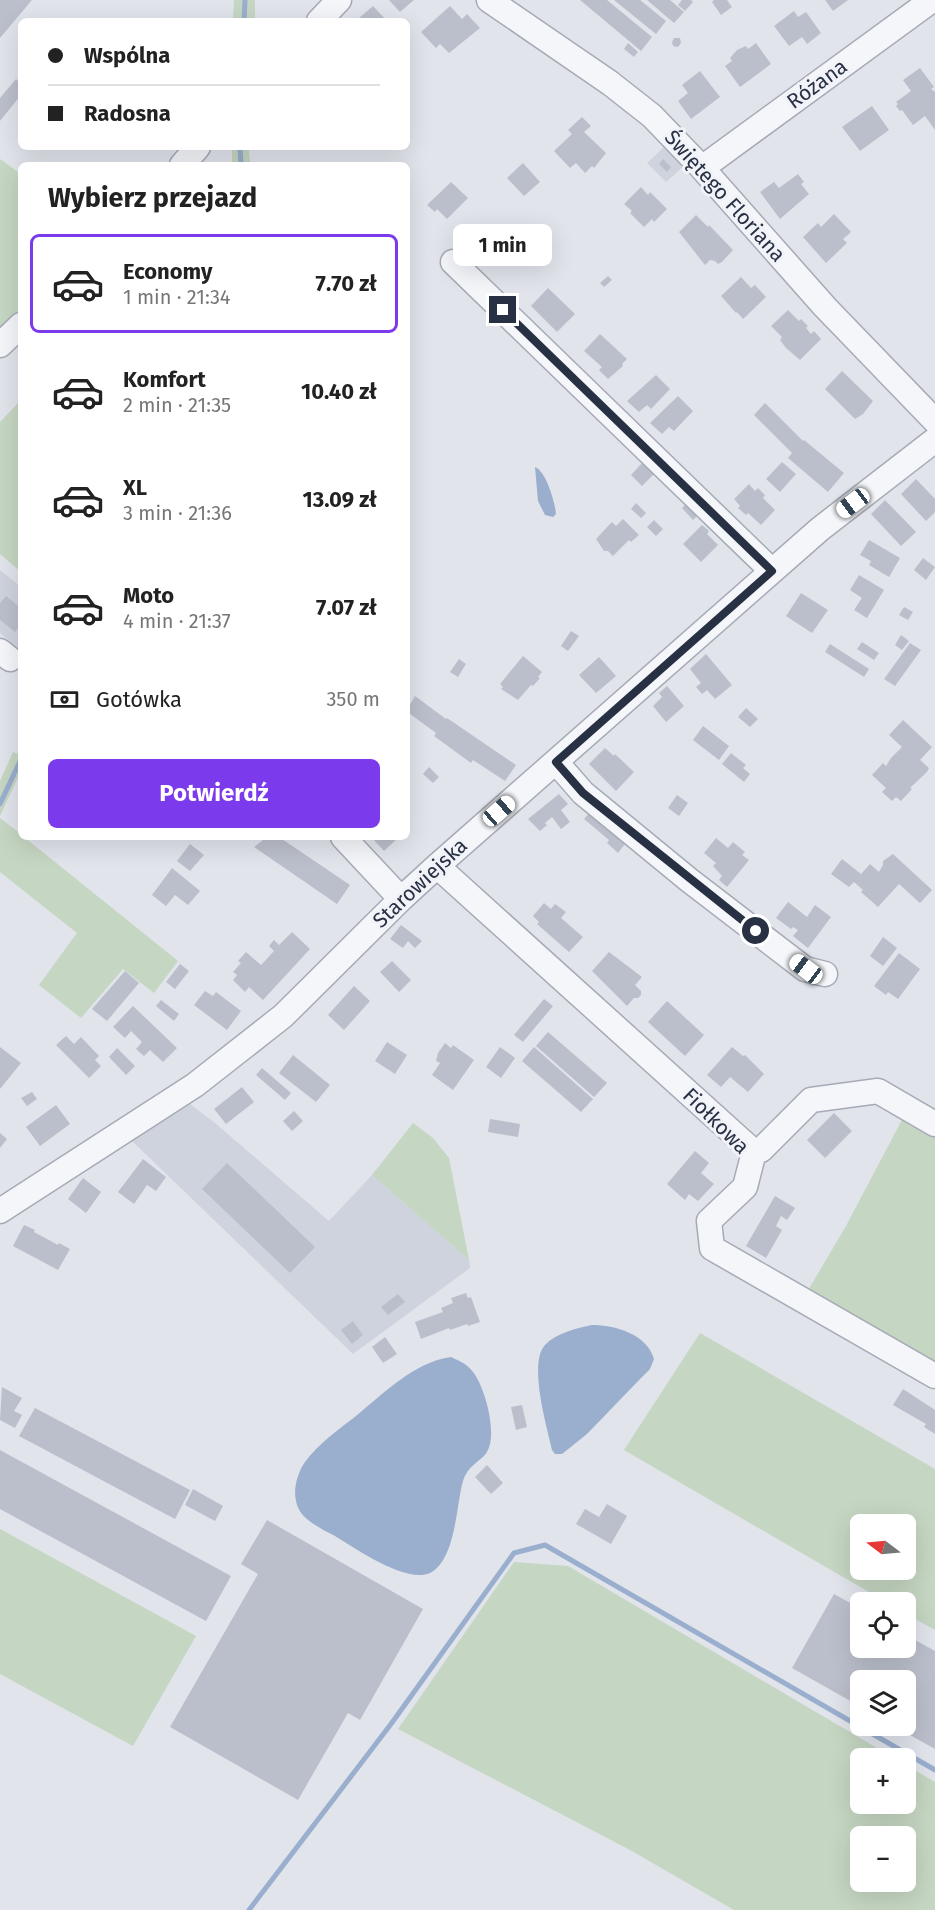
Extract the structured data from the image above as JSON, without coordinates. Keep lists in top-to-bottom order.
{
  "streets": {
    "street": [
      "Różana",
      "Świętego Floriana",
      "Starowiejska",
      "Fiołkowa"
    ]
  },
  "crossings": [
    ["Różana", "Świętego Floriana"],
    ["Starowiejska", "Fiołkowa"]
  ],
  "north": "left",
  "page": {
    "banner": ["Wspólna", "Radosna"],
    "heading": "Wybierz przejazd",
    "bubble": "1 min",
    "list": [
      {
        "name": "Economy",
        "note": "1 min · 21:34",
        "value": "7.70 zł"
      },
      {
        "name": "Komfort",
        "note": "2 min · 21:35",
        "value": "10.40 zł"
      },
      {
        "name": "XL",
        "note": "3 min · 21:36",
        "value": "13.09 zł"
      },
      {
        "name": "Moto",
        "note": "4 min · 21:37",
        "value": "7.07 zł"
      }
    ],
    "pay": ["Gotówka", "350 m"],
    "buttons": "Potwierdź",
    "map_buttons": ["+", "−"]
  }
}
